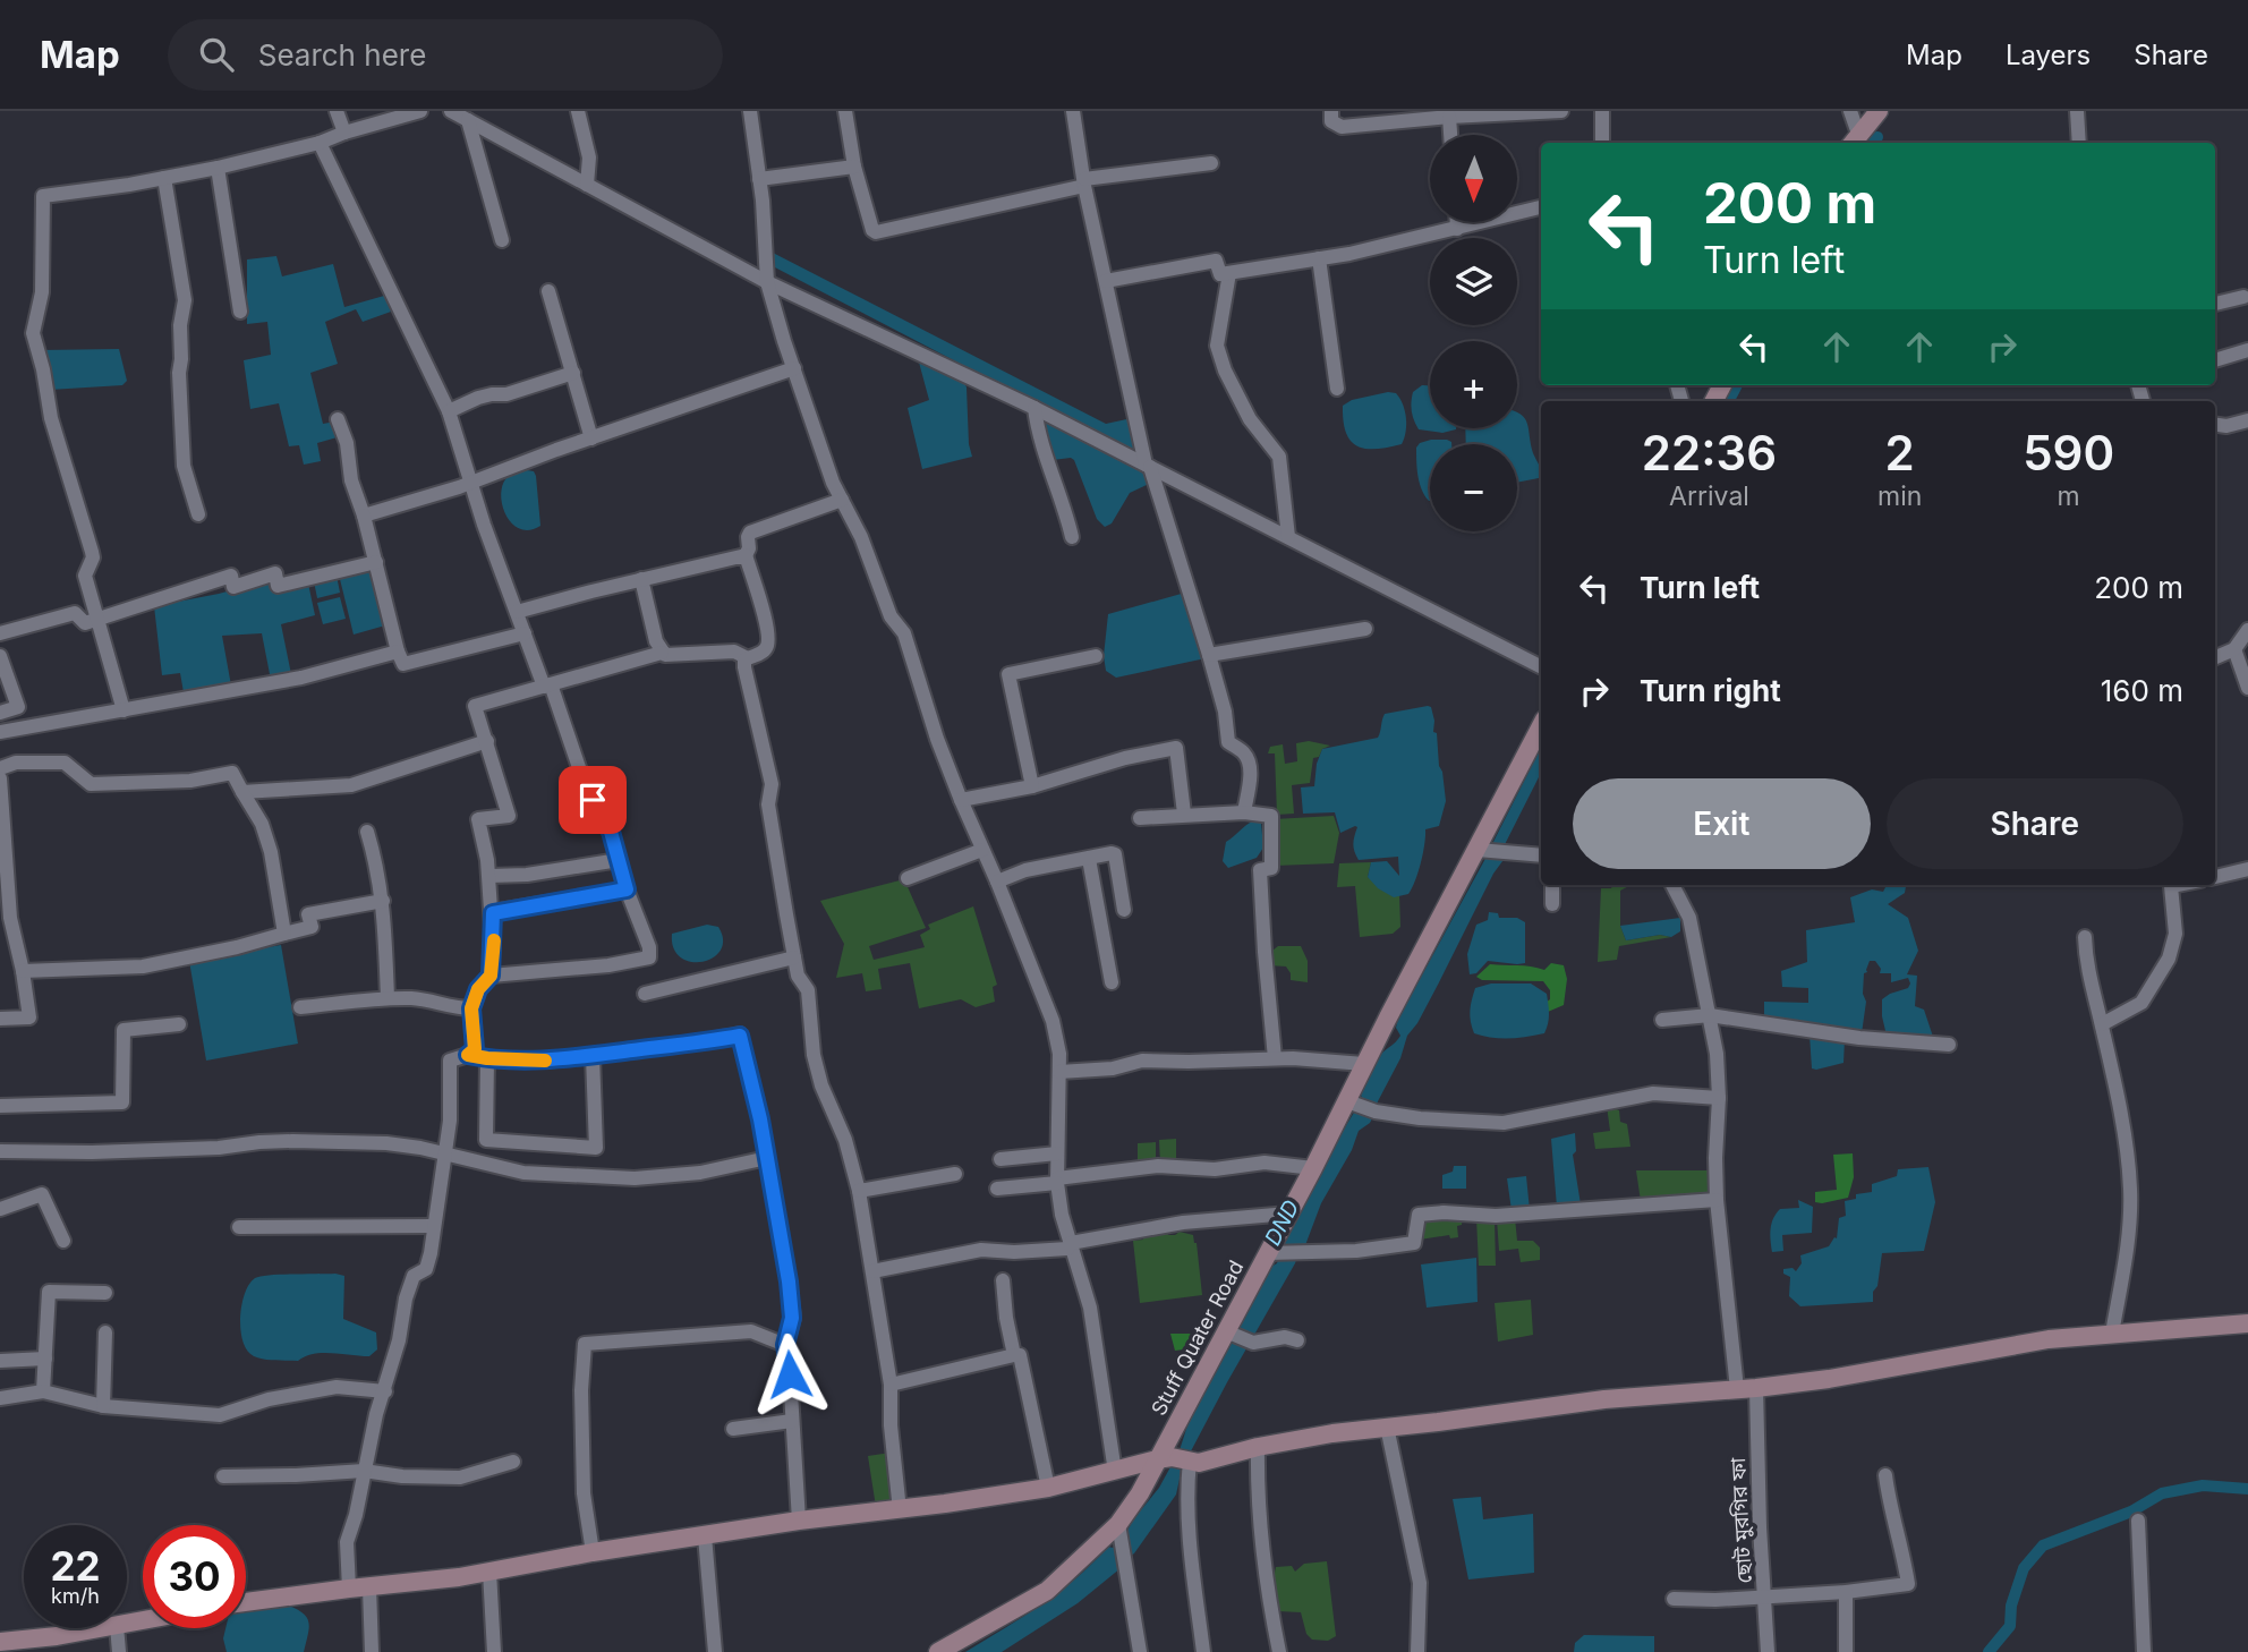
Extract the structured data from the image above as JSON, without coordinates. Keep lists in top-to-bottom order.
{
  "streets": {
    "street": ["Stuff Quater Road", "ছোট মুরগির ফা"]
  },
  "water": ["DND"],
  "north": "bottom",
  "page": {
    "header": "Map",
    "search": "Search here",
    "nav": ["Map", "Layers", "Share"],
    "map_buttons": ["+", "−"],
    "turn": ["200 m", "Turn left"],
    "eta": [
      "22:36",
      "Arrival",
      "2",
      "min",
      "590",
      "m"
    ],
    "list": [
      {
        "name": "Turn left",
        "value": "200 m"
      },
      {
        "name": "Turn right",
        "value": "160 m"
      }
    ],
    "buttons": ["Exit", "Share"],
    "speed": "22 km/h",
    "limit": "30"
  }
}
